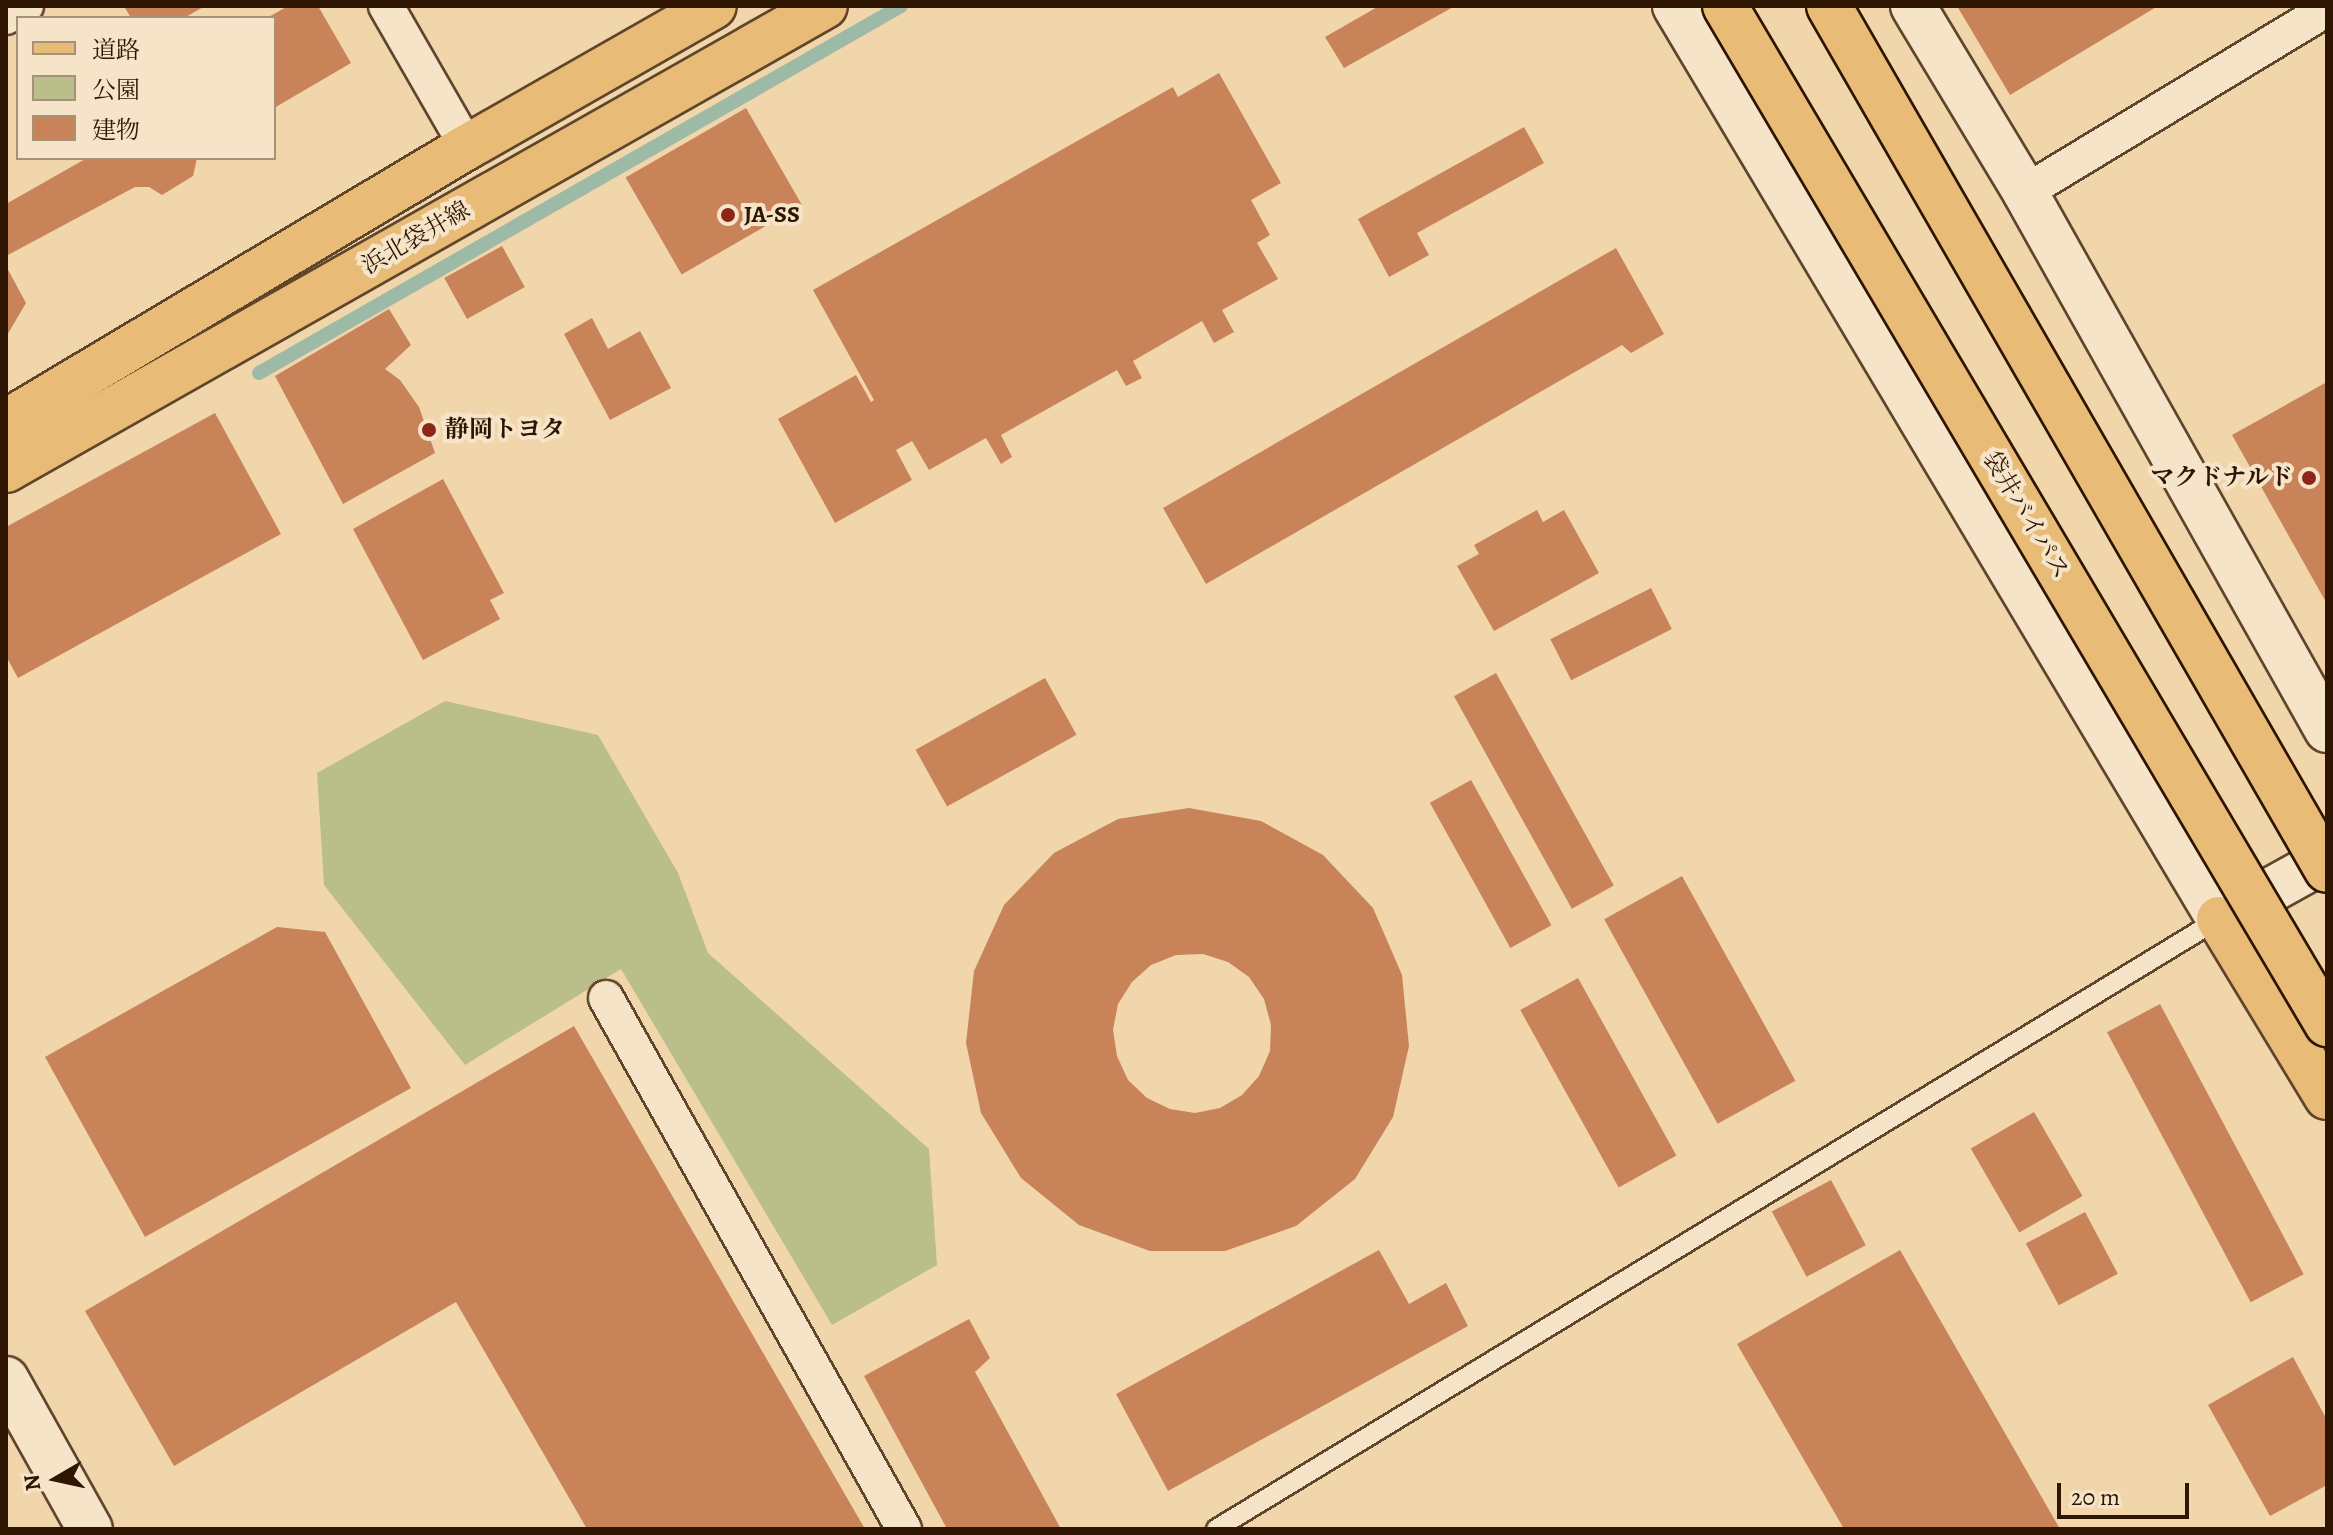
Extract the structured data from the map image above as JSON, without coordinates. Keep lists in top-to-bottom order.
{
  "streets": {
    "main road": ["浜北袋井線", "袋井バイパス"]
  },
  "places": ["JA-SS", "静岡トヨタ", "マクドナルド"],
  "legend": ["道路", "公園", "建物"],
  "scale_bar": "20 m",
  "north": "left"
}
